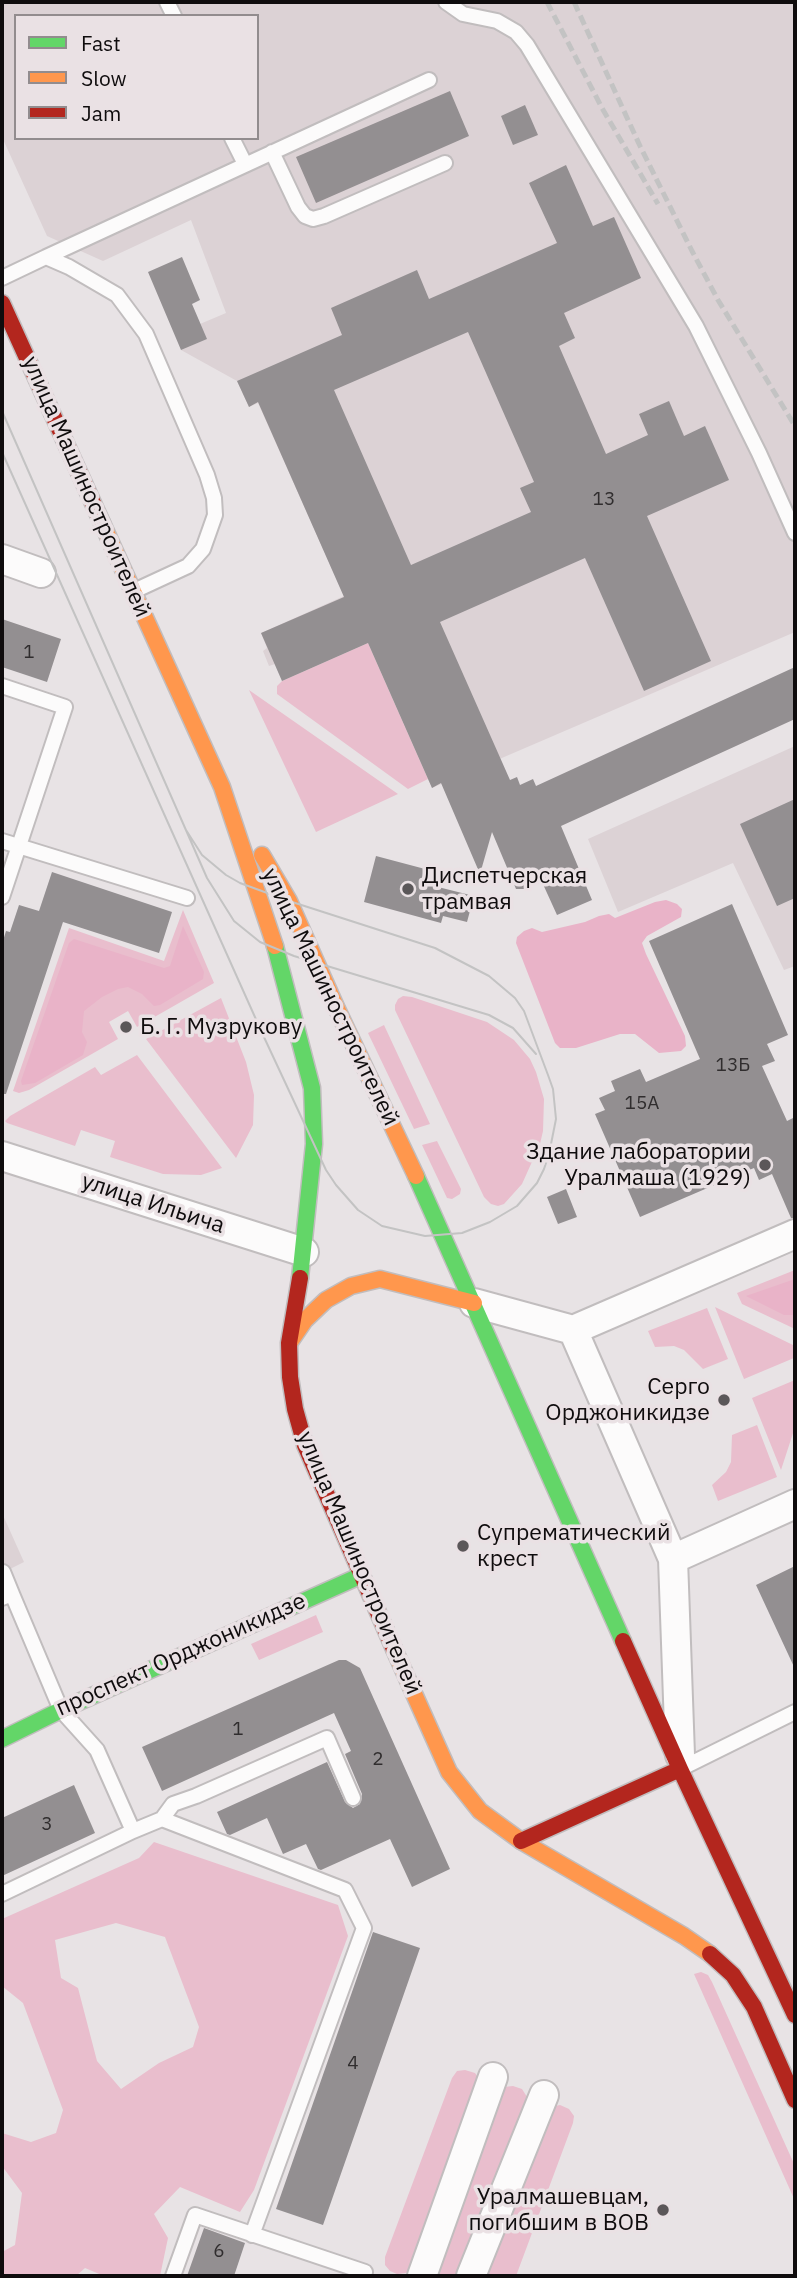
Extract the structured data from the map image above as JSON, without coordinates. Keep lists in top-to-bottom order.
{
  "streets": {
    "main road": ["улица Машиностроителей", "проспект Орджоникидзе"],
    "street": ["улица Ильича"]
  },
  "crossings": [
    ["улица Машиностроителей", "улица Ильича"],
    ["улица Машиностроителей", "проспект Орджоникидзе"]
  ],
  "places": [
    "Диспетчерская трамвая",
    "Б. Г. Музрукову",
    "Здание лаборатории Уралмаша (1929)",
    "Серго Орджоникидзе",
    "Супрематический крест",
    "Уралмашевцам, погибшим в ВОВ"
  ],
  "house_numbers": [
    "13",
    "1",
    "13Б",
    "15А",
    "1",
    "2",
    "3",
    "4",
    "6"
  ],
  "legend": ["Fast", "Slow", "Jam"]
}
